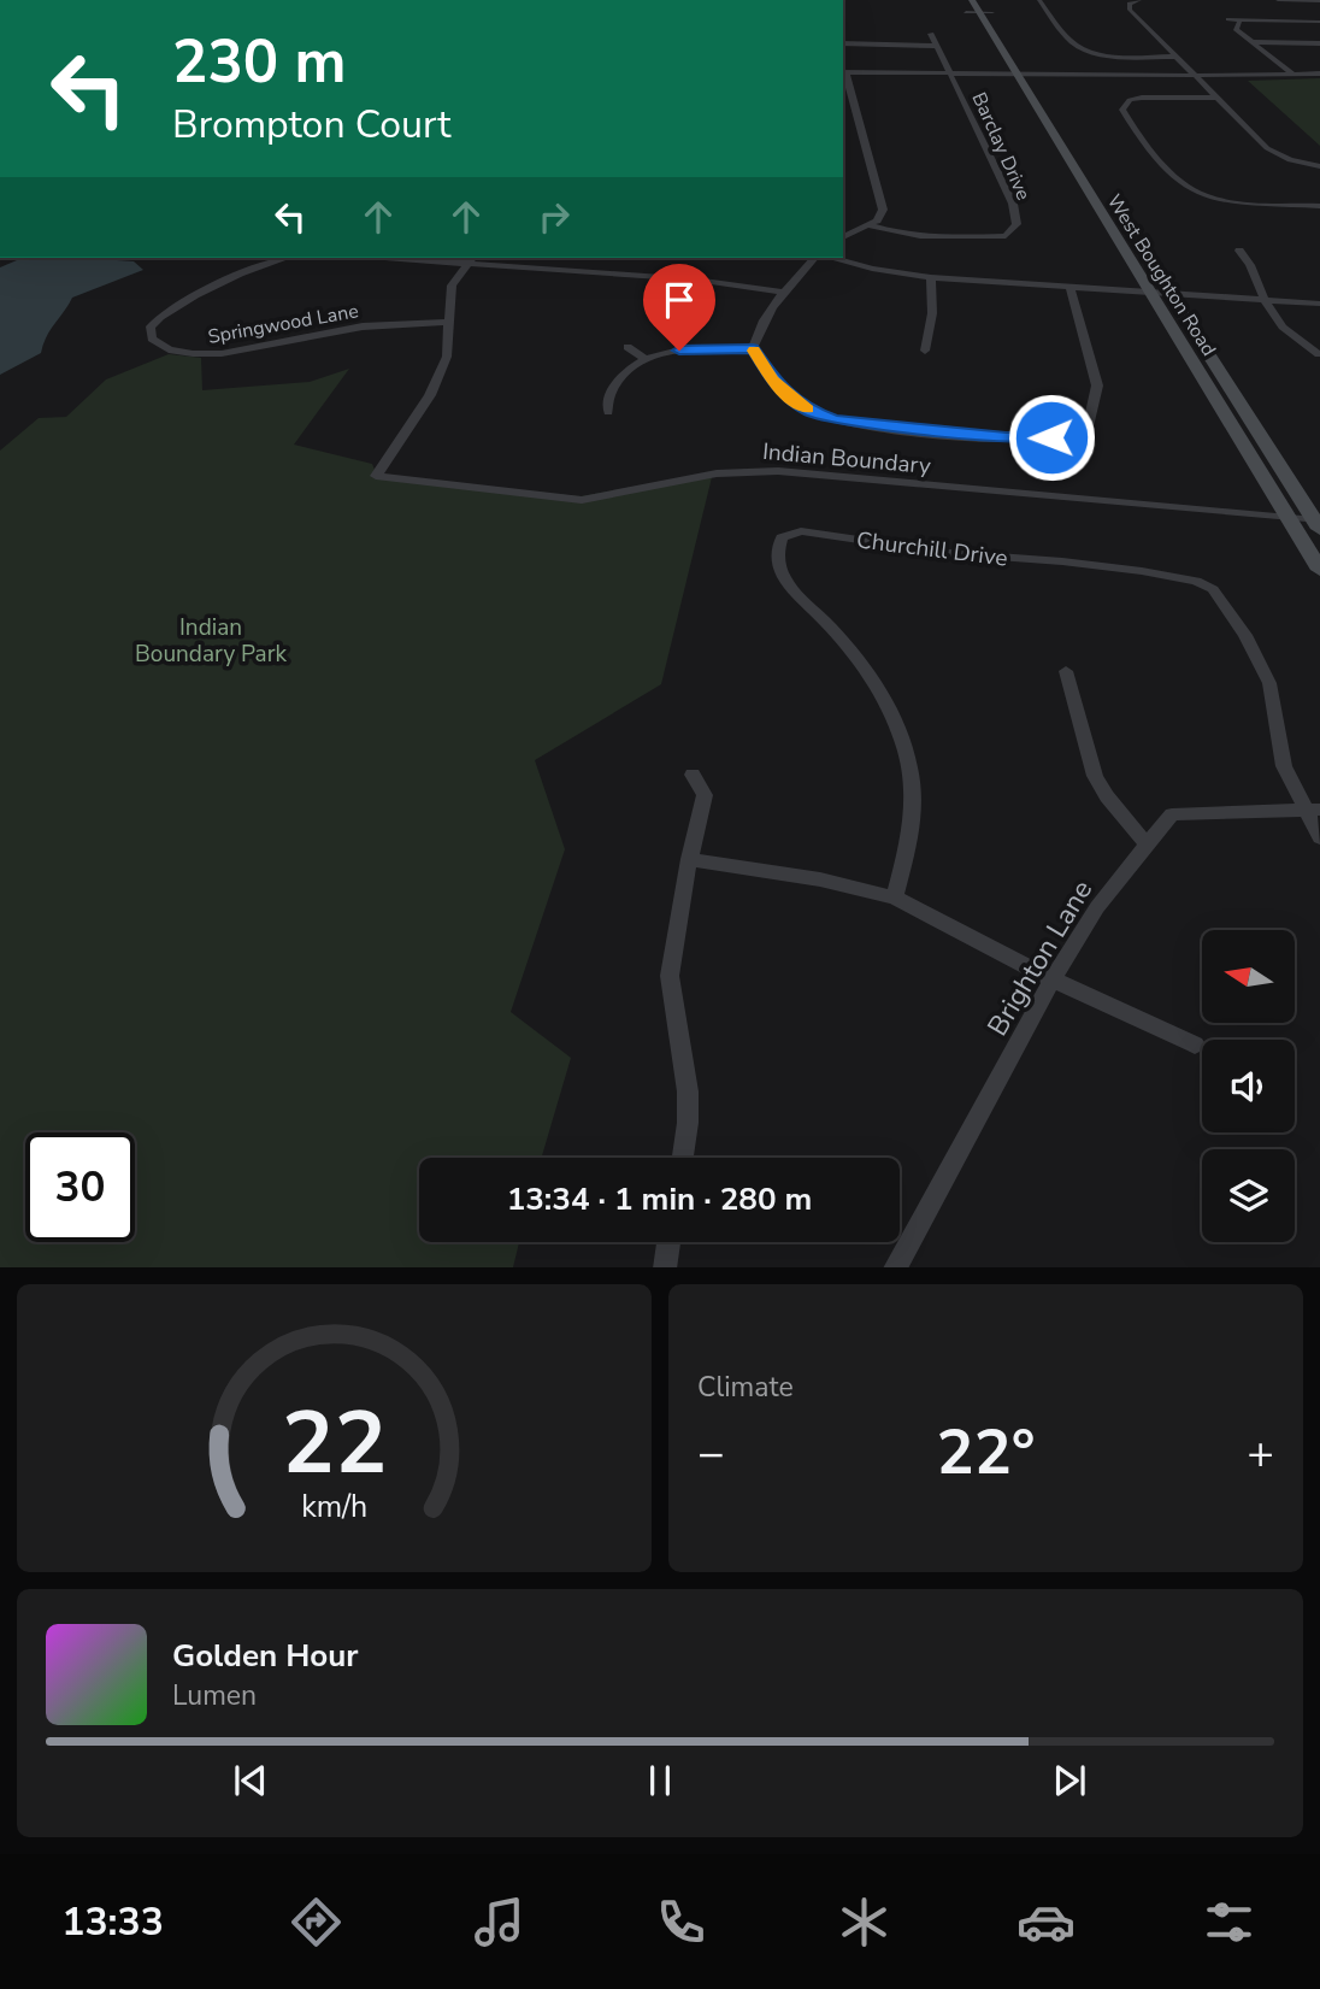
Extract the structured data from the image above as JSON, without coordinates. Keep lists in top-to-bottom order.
{
  "streets": {
    "main road": ["West Boughton Road"],
    "street": [
      "Barclay Drive",
      "Springwood Lane",
      "Indian Boundary",
      "Churchill Drive",
      "Brighton Lane"
    ]
  },
  "crossings": [
    ["West Boughton Road", "Indian Boundary"],
    ["Springwood Lane", "Indian Boundary"],
    ["Churchill Drive", "Brighton Lane"]
  ],
  "parks": ["Indian Boundary Park"],
  "north": "left",
  "page": {
    "turn": ["230 m", "Brompton Court"],
    "limit": "30",
    "trip": "13:34 · 1 min · 280 m",
    "tile": "Climate",
    "heat": ["−", "22°", "+"],
    "song": ["Golden Hour", "Lumen"],
    "tabs": "13:33",
    "gauge": ["22", "km/h"]
  }
}
